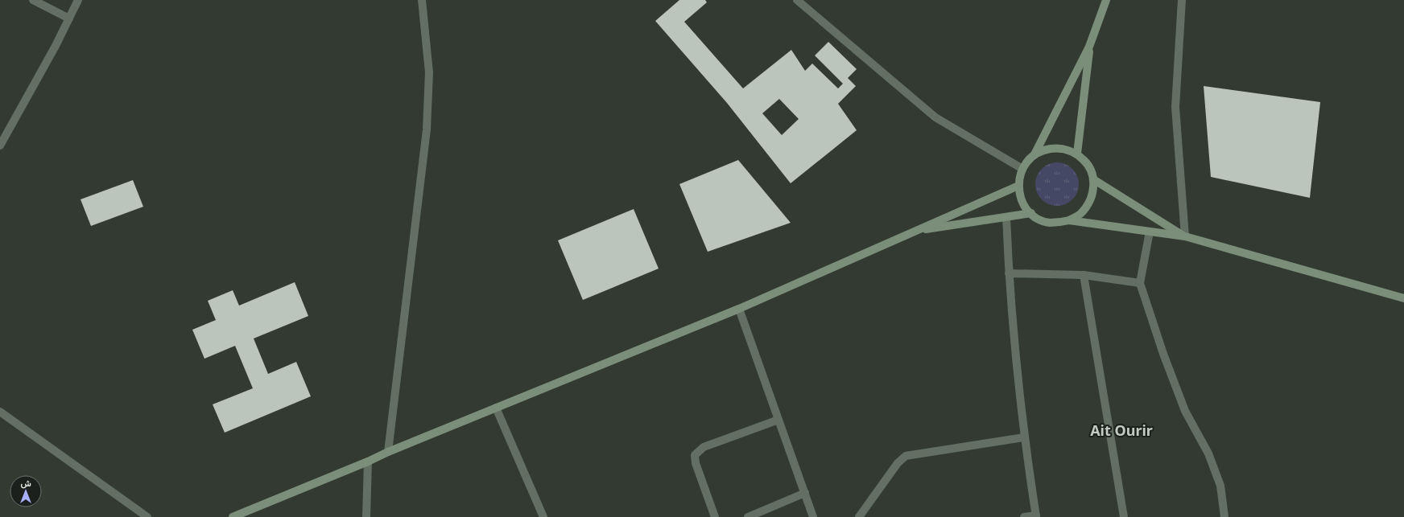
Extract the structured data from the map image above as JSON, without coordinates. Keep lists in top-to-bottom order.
{
  "districts": ["Ait Ourir"],
  "north": "top"
}
